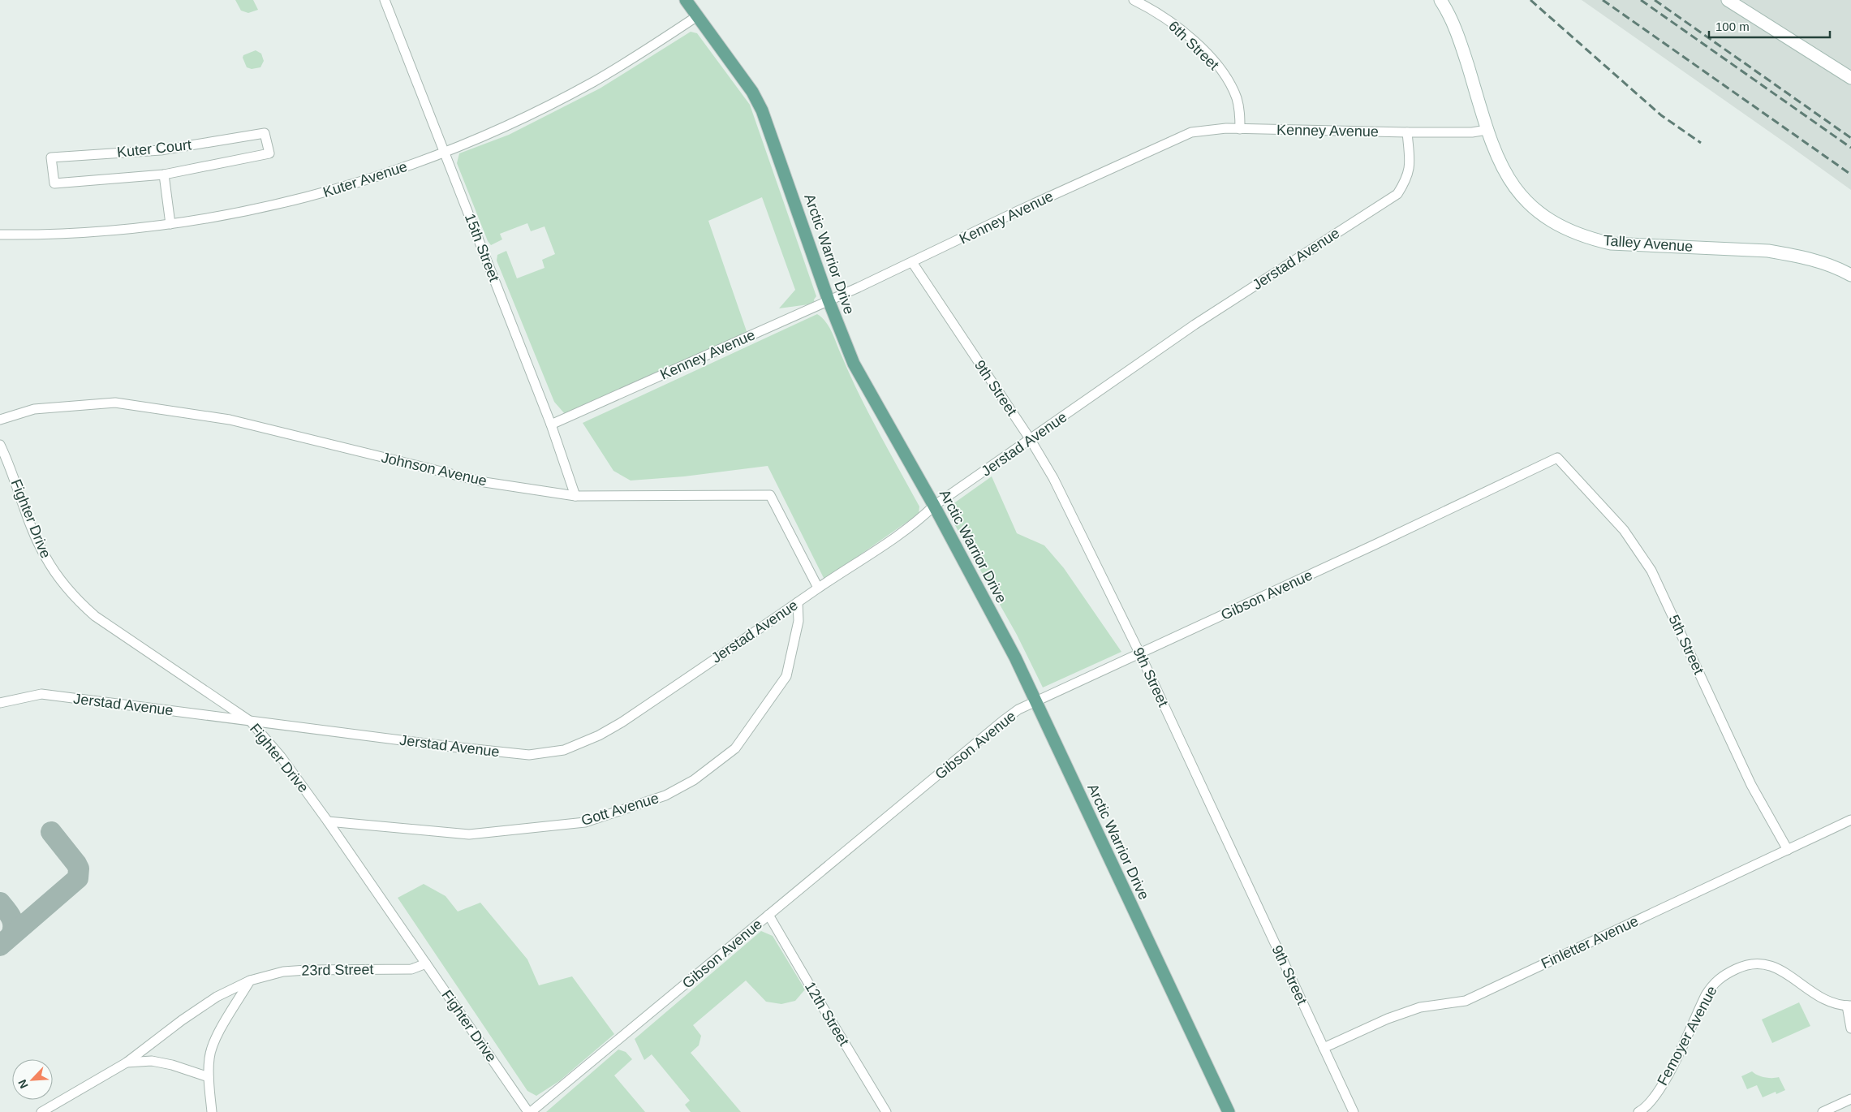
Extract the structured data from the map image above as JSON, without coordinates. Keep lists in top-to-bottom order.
{
  "streets": {
    "main road": ["Arctic Warrior Drive"],
    "street": [
      "6th Street",
      "Kenney Avenue",
      "Kuter Court",
      "Kuter Avenue",
      "Talley Avenue",
      "15th Street",
      "Jerstad Avenue",
      "9th Street",
      "Johnson Avenue",
      "Fighter Drive",
      "Gibson Avenue",
      "5th Street",
      "Gott Avenue",
      "Finletter Avenue",
      "23rd Street",
      "12th Street",
      "Femoyer Avenue"
    ]
  },
  "crossings": [
    ["6th Street", "Kenney Avenue"],
    ["Kenney Avenue", "Talley Avenue"],
    ["Kenney Avenue", "15th Street"],
    ["Kenney Avenue", "Arctic Warrior Drive"],
    ["Kenney Avenue", "Jerstad Avenue"],
    ["Kenney Avenue", "9th Street"],
    ["Kuter Court", "Kuter Avenue"],
    ["Kuter Avenue", "15th Street"],
    ["Kuter Avenue", "Arctic Warrior Drive"],
    ["15th Street", "Johnson Avenue"],
    ["Arctic Warrior Drive", "Jerstad Avenue"],
    ["Arctic Warrior Drive", "Gibson Avenue"],
    ["Jerstad Avenue", "9th Street"],
    ["Jerstad Avenue", "Johnson Avenue"],
    ["Jerstad Avenue", "Fighter Drive"],
    ["Jerstad Avenue", "Gott Avenue"],
    ["9th Street", "Gibson Avenue"],
    ["9th Street", "Finletter Avenue"],
    ["Fighter Drive", "Gibson Avenue"],
    ["Fighter Drive", "Gott Avenue"],
    ["Fighter Drive", "23rd Street"],
    ["Gibson Avenue", "5th Street"],
    ["Gibson Avenue", "12th Street"],
    ["5th Street", "Finletter Avenue"]
  ],
  "scale_bar": "100 m",
  "north": "bottom left"
}
